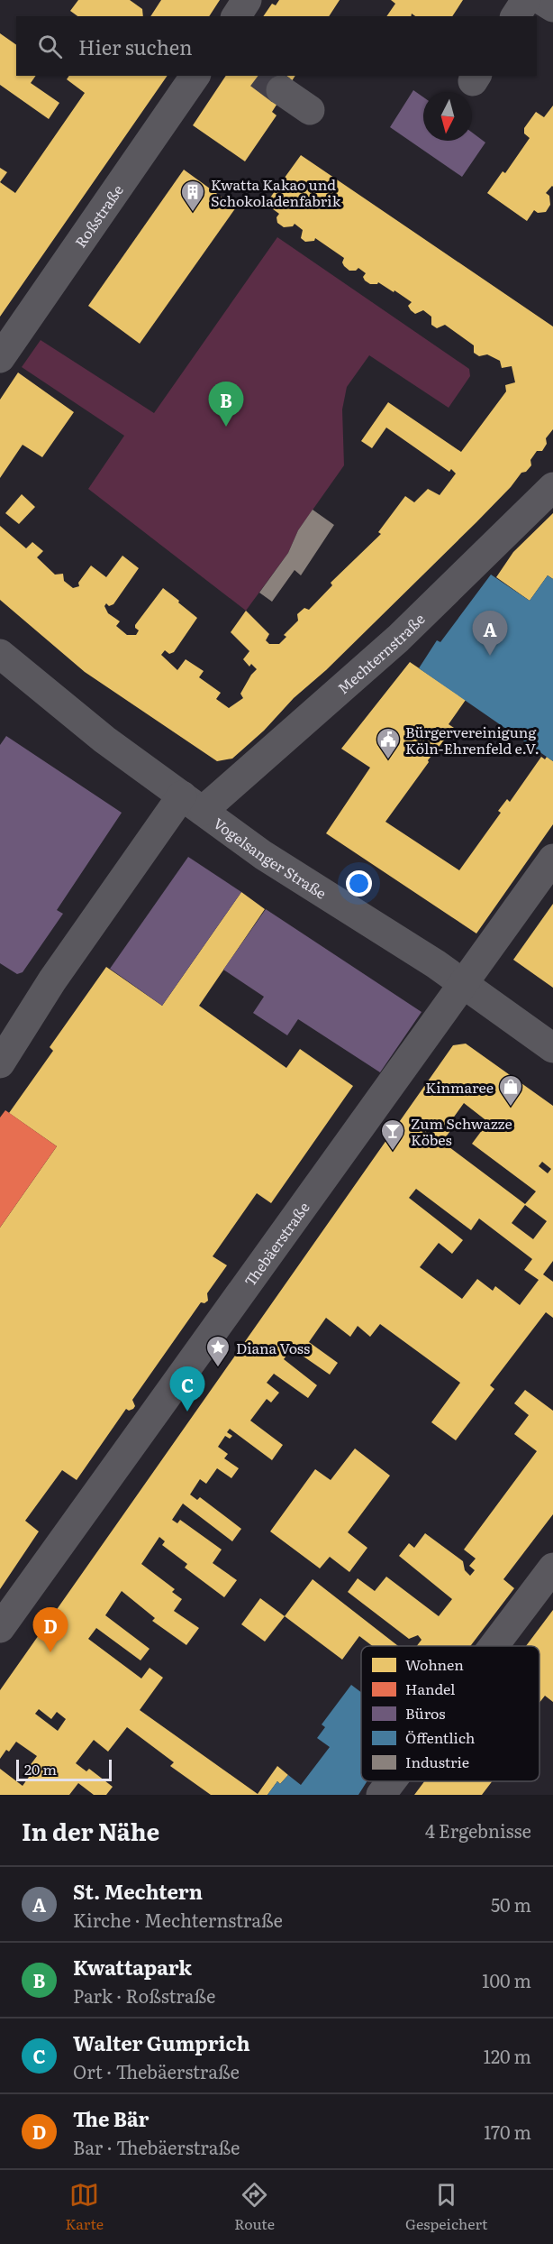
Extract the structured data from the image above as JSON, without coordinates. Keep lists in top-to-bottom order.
{
  "streets": {
    "street": [
      "Roßstraße",
      "Mechternstraße",
      "Vogelsanger Straße",
      "Thebäerstraße"
    ]
  },
  "crossings": [
    ["Mechternstraße", "Vogelsanger Straße"],
    ["Vogelsanger Straße", "Thebäerstraße"]
  ],
  "places": {
    "building": ["Kwatta Kakao und Schokoladenfabrik"],
    "public building": ["Bürgervereinigung Köln-Ehrenfeld e.V."],
    "shop": ["Kinmaree"],
    "bar": ["Zum Schwazze Köbes"],
    "place": ["Diana Voss"]
  },
  "legend": [
    "Wohnen",
    "Handel",
    "Büros",
    "Öffentlich",
    "Industrie"
  ],
  "scale_bar": "20 m",
  "north": "bottom",
  "page": {
    "search": "Hier suchen",
    "pins": [
      "B",
      "A",
      "C",
      "D"
    ],
    "scale": "20 m",
    "heading": ["In der Nähe", "4 Ergebnisse"],
    "list": [
      {
        "mark": "A",
        "name": "St. Mechtern",
        "note": "Kirche · Mechternstraße",
        "value": "50 m"
      },
      {
        "mark": "B",
        "name": "Kwattapark",
        "note": "Park · Roßstraße",
        "value": "100 m"
      },
      {
        "mark": "C",
        "name": "Walter Gumprich",
        "note": "Ort · Thebäerstraße",
        "value": "120 m"
      },
      {
        "mark": "D",
        "name": "The Bär",
        "note": "Bar · Thebäerstraße",
        "value": "170 m"
      }
    ],
    "nav": ["Karte", "Route", "Gespeichert"]
  }
}
